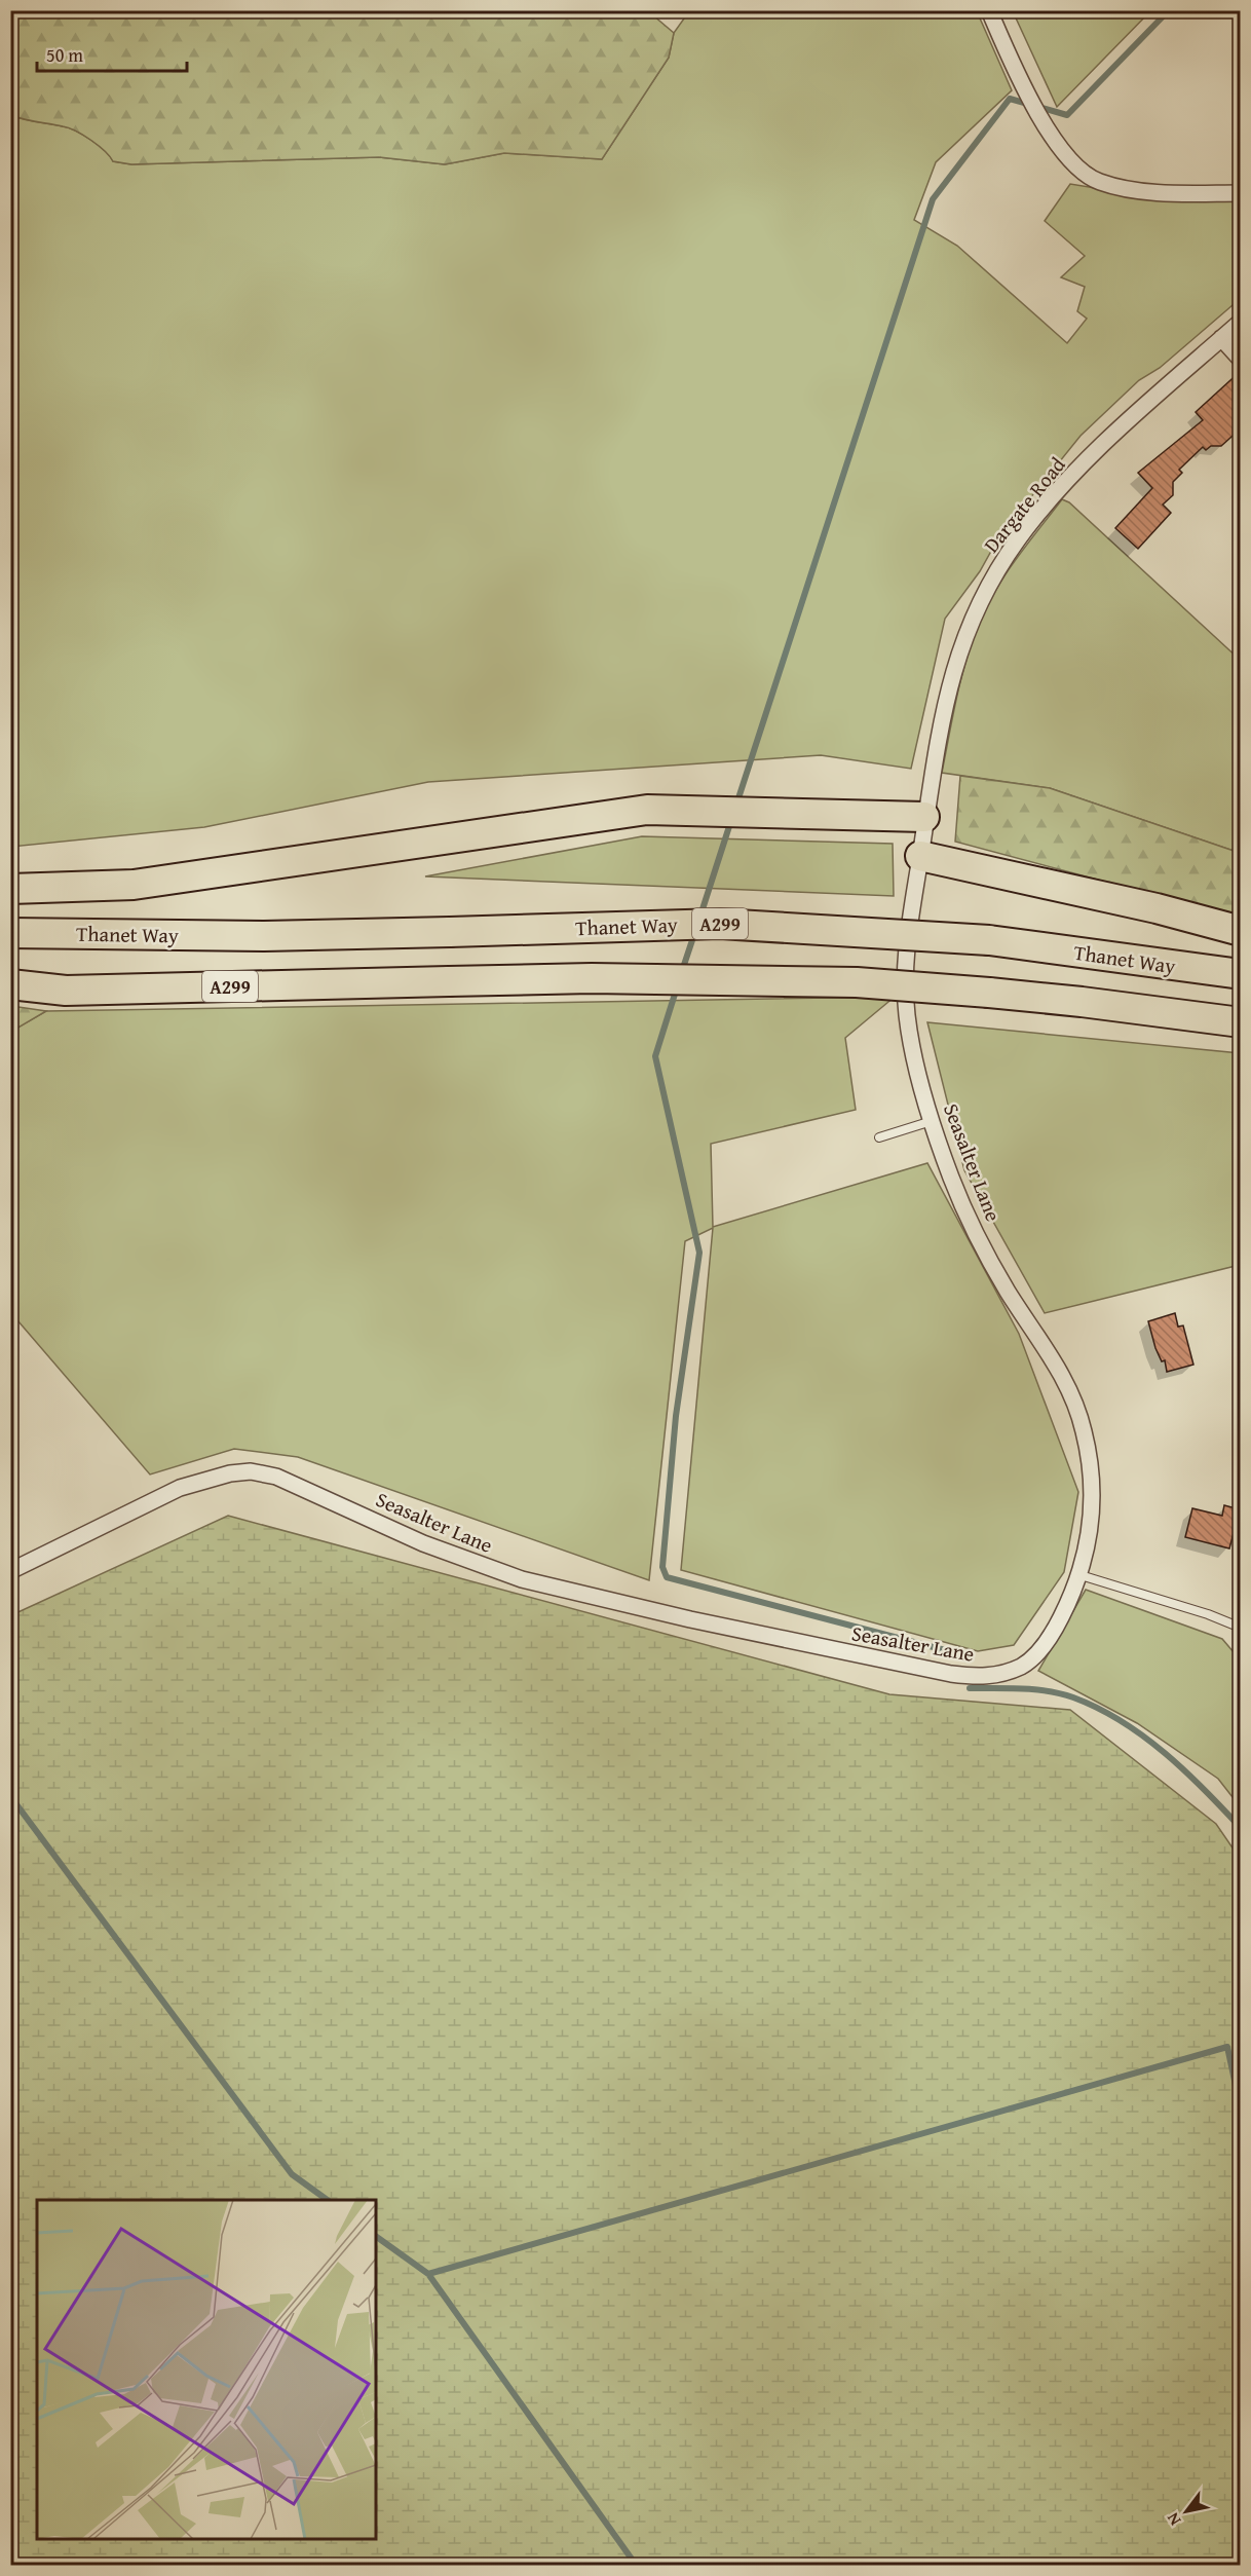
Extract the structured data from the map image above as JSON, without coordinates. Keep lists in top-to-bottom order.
{
  "streets": {
    "highway": ["A299", "Thanet Way"],
    "street": ["Dargate Road", "Seasalter Lane"]
  },
  "crossings": [
    ["Dargate Road", "Seasalter Lane"]
  ],
  "scale_bar": "50 m",
  "north": "bottom left"
}
